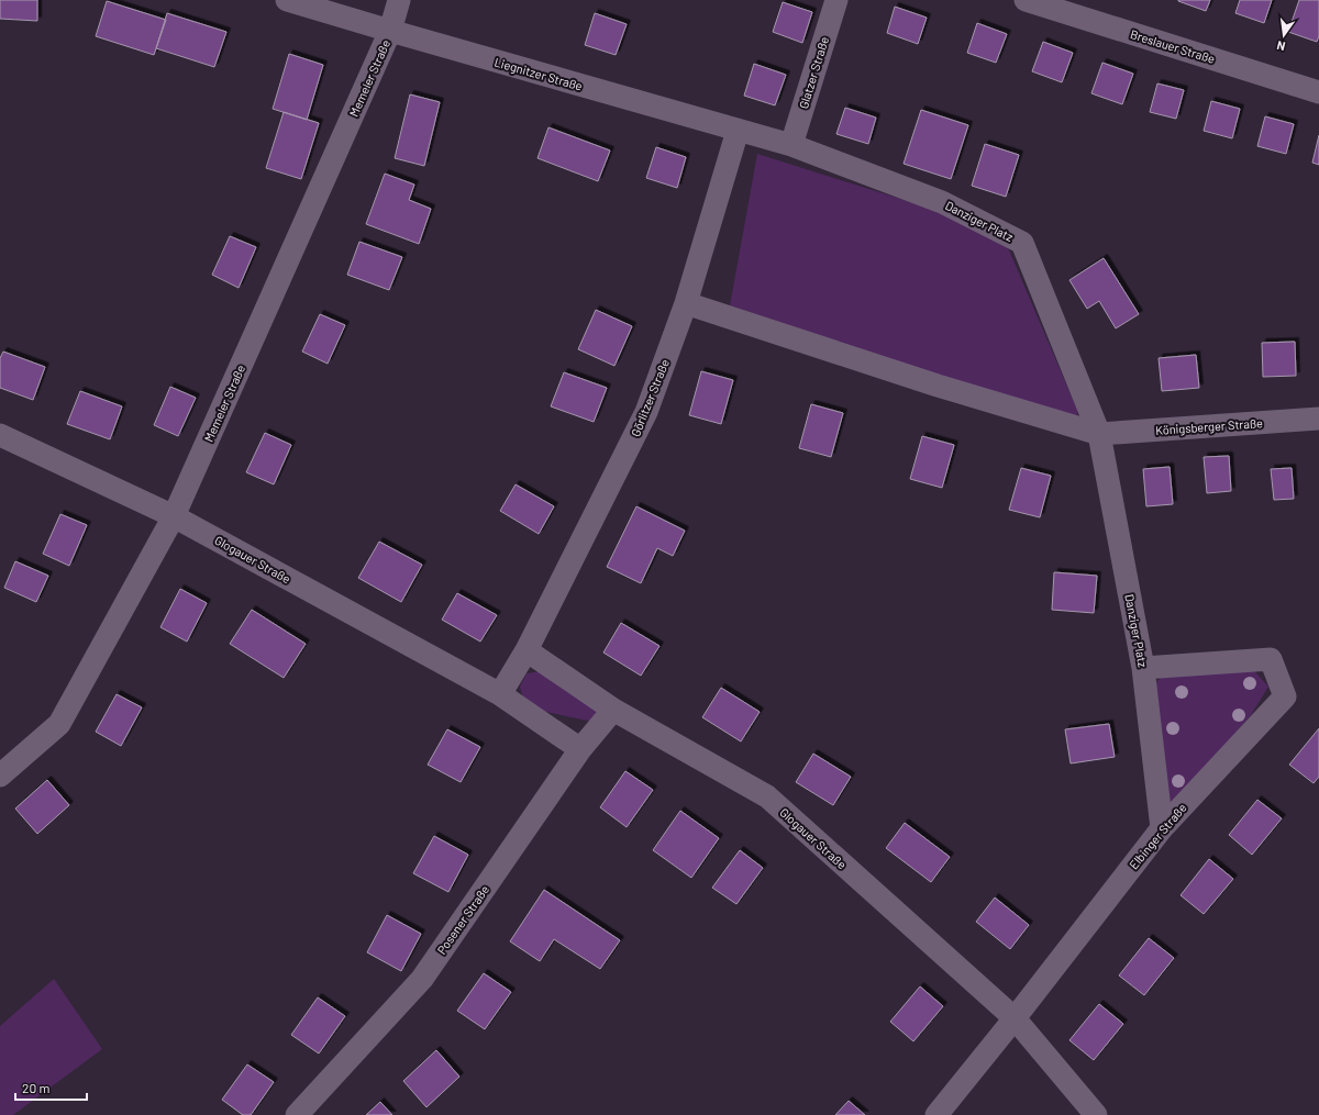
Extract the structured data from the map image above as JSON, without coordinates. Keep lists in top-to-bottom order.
{
  "streets": {
    "street": [
      "Breslauer Straße",
      "Glatzer Straße",
      "Liegnitzer Straße",
      "Memeler Straße",
      "Danziger Platz",
      "Görlitzer Straße",
      "Königsberger Straße",
      "Glogauer Straße",
      "Elbinger Straße",
      "Posener Straße"
    ]
  },
  "crossings": [
    ["Glatzer Straße", "Liegnitzer Straße"],
    ["Glatzer Straße", "Danziger Platz"],
    ["Liegnitzer Straße", "Memeler Straße"],
    ["Liegnitzer Straße", "Danziger Platz"],
    ["Liegnitzer Straße", "Görlitzer Straße"],
    ["Memeler Straße", "Glogauer Straße"],
    ["Danziger Platz", "Königsberger Straße"],
    ["Danziger Platz", "Elbinger Straße"],
    ["Görlitzer Straße", "Glogauer Straße"],
    ["Glogauer Straße", "Elbinger Straße"],
    ["Glogauer Straße", "Posener Straße"]
  ],
  "scale_bar": "20 m",
  "north": "bottom"
}
